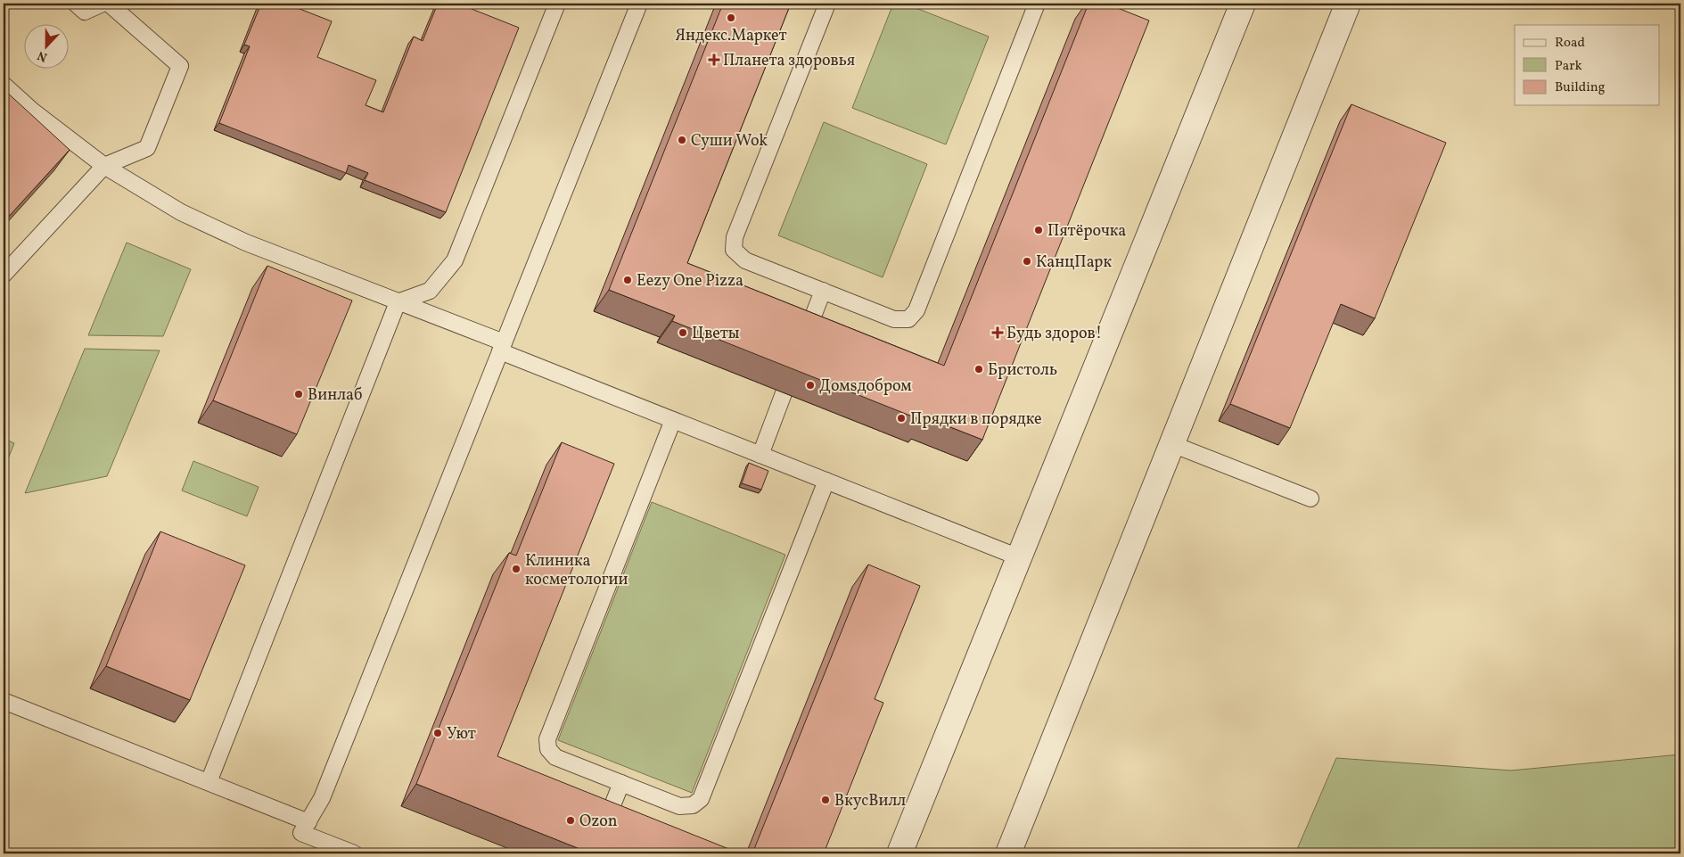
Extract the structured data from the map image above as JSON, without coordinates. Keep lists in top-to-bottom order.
{
  "places": {
    "other": [
      "Яндекс.Маркет",
      "Суши Wok",
      "Пятёрочка",
      "КанцПарк",
      "Eezy One Pizza",
      "Цветы",
      "Бристоль",
      "Домsдобром",
      "Винлаб",
      "Прядки в порядке",
      "Клиника косметологии",
      "Уют",
      "ВкусВилл",
      "Ozon"
    ],
    "health": ["Планета здоровья", "Будь здоров!"]
  },
  "legend": ["Road", "Park", "Building"],
  "north": "bottom"
}
